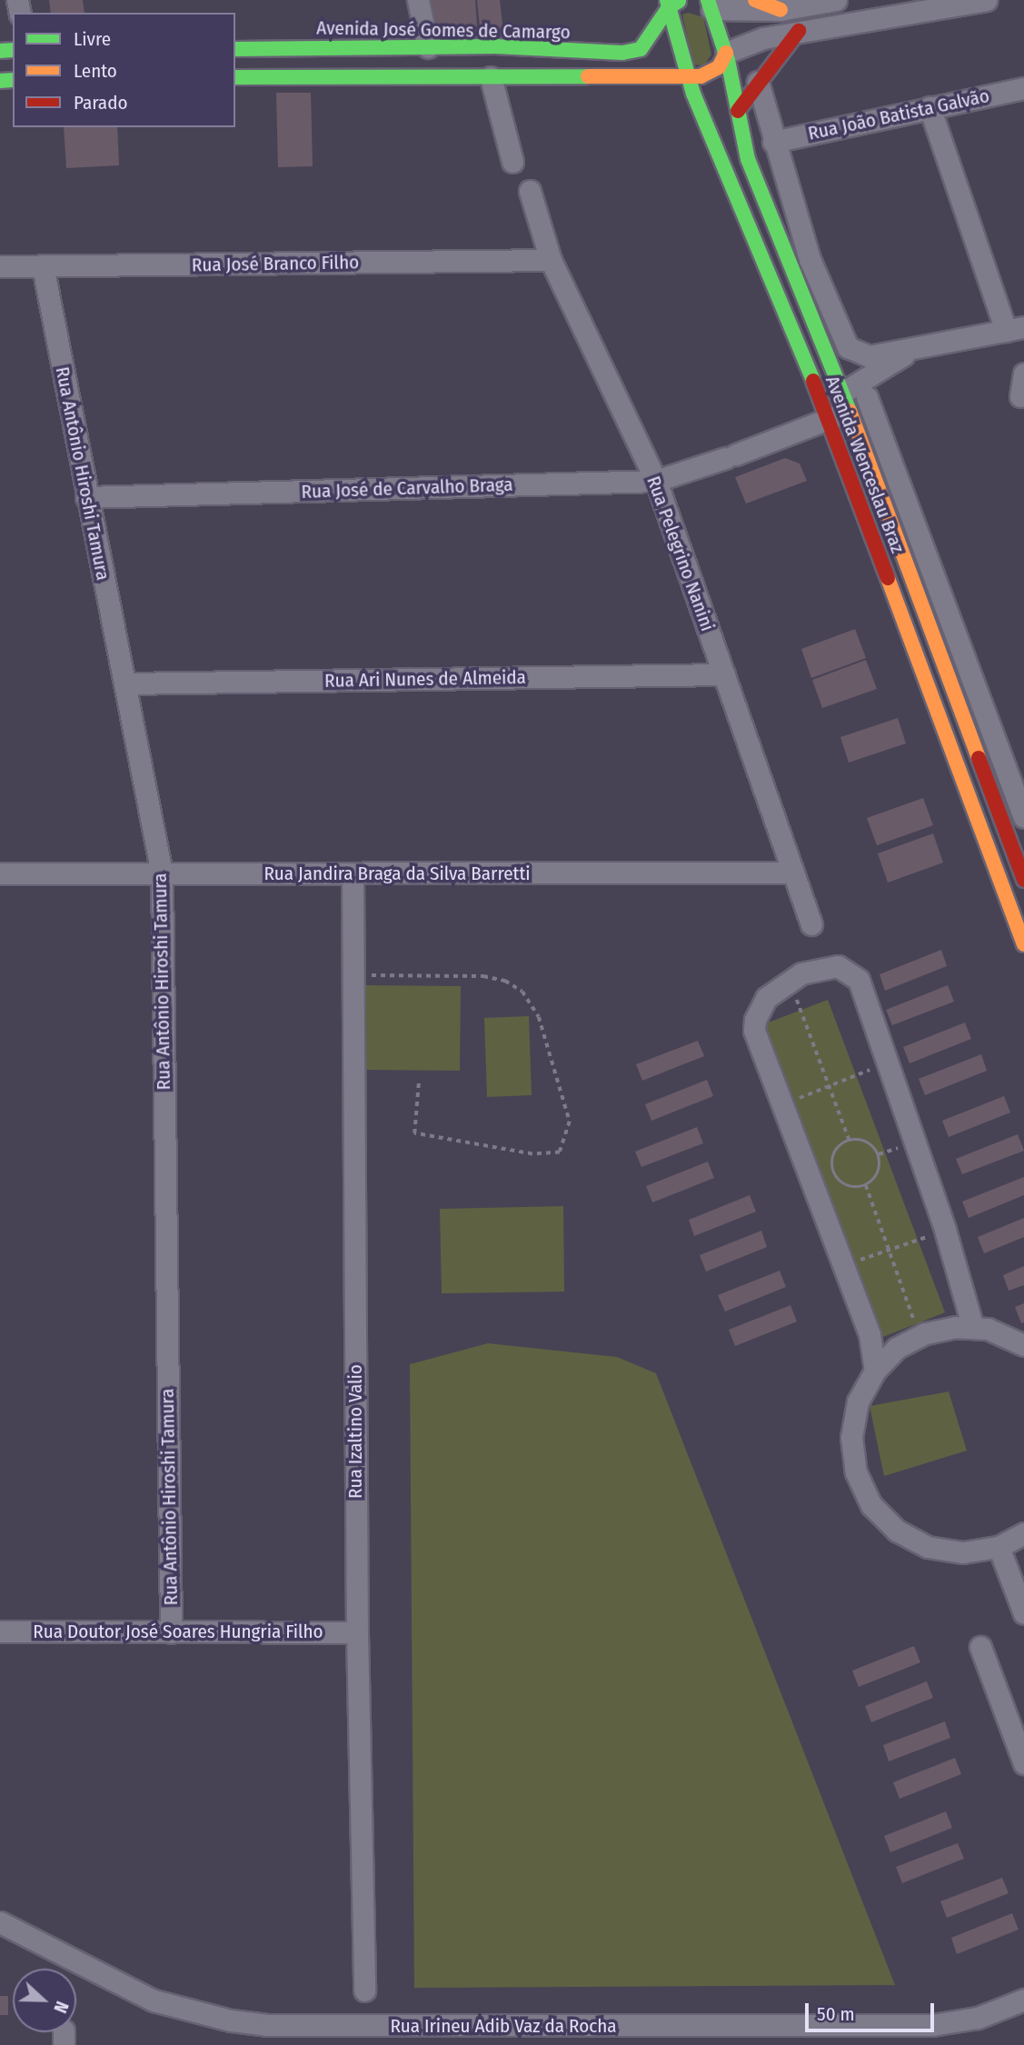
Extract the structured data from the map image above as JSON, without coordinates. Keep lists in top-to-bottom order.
{
  "streets": {
    "street": [
      "Avenida José Gomes de Camargo",
      "Rua João Batista Galvão",
      "Rua José Branco Filho",
      "Avenida Wenceslau Braz",
      "Rua Antônio Hiroshi Tamura",
      "Rua José de Carvalho Braga",
      "Rua Pelegrino Nanini",
      "Rua Ari Nunes de Almeida",
      "Rua Jandira Braga da Silva Barretti",
      "Rua Izaltino Valio",
      "Rua Doutor José Soares Hungria Filho",
      "Rua Irineu Adib Vaz da Rocha"
    ]
  },
  "crossings": [
    ["Avenida José Gomes de Camargo", "Avenida Wenceslau Braz"],
    ["Rua José Branco Filho", "Rua Antônio Hiroshi Tamura"],
    ["Rua José Branco Filho", "Rua Pelegrino Nanini"],
    ["Avenida Wenceslau Braz", "Rua José de Carvalho Braga"],
    ["Rua Antônio Hiroshi Tamura", "Rua José de Carvalho Braga"],
    ["Rua Antônio Hiroshi Tamura", "Rua Ari Nunes de Almeida"],
    ["Rua Antônio Hiroshi Tamura", "Rua Jandira Braga da Silva Barretti"],
    ["Rua Antônio Hiroshi Tamura", "Rua Doutor José Soares Hungria Filho"],
    ["Rua José de Carvalho Braga", "Rua Pelegrino Nanini"],
    ["Rua Pelegrino Nanini", "Rua Ari Nunes de Almeida"],
    ["Rua Pelegrino Nanini", "Rua Jandira Braga da Silva Barretti"],
    ["Rua Jandira Braga da Silva Barretti", "Rua Izaltino Valio"],
    ["Rua Izaltino Valio", "Rua Doutor José Soares Hungria Filho"]
  ],
  "legend": ["Livre", "Lento", "Parado"],
  "scale_bar": "50 m",
  "north": "right"
}
